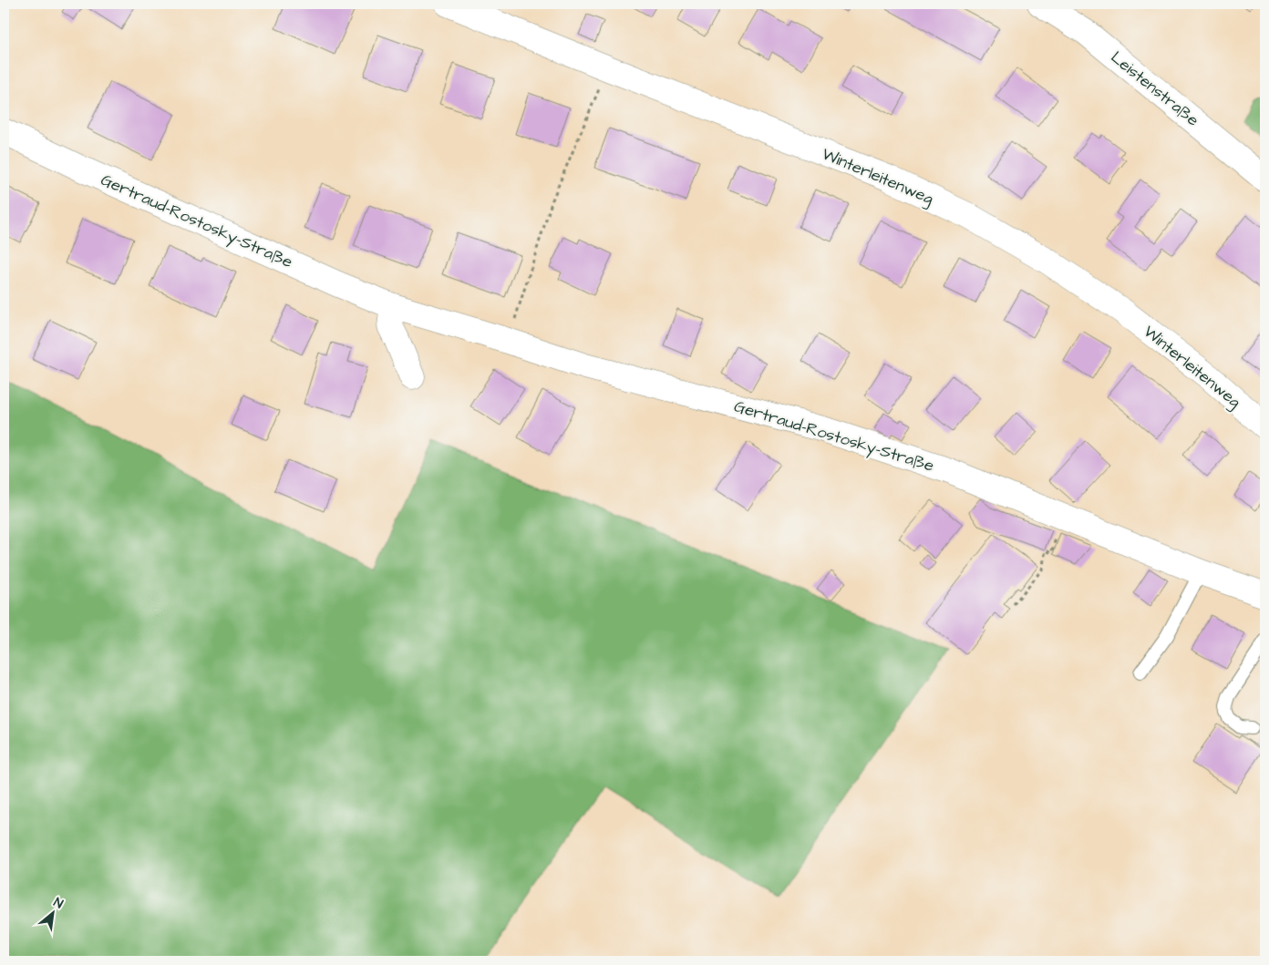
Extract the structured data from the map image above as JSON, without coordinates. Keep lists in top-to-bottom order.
{
  "streets": {
    "street": ["Leistenstraße", "Winterleitenweg", "Gertraud-Rostosky-Straße"]
  },
  "north": "top right"
}
